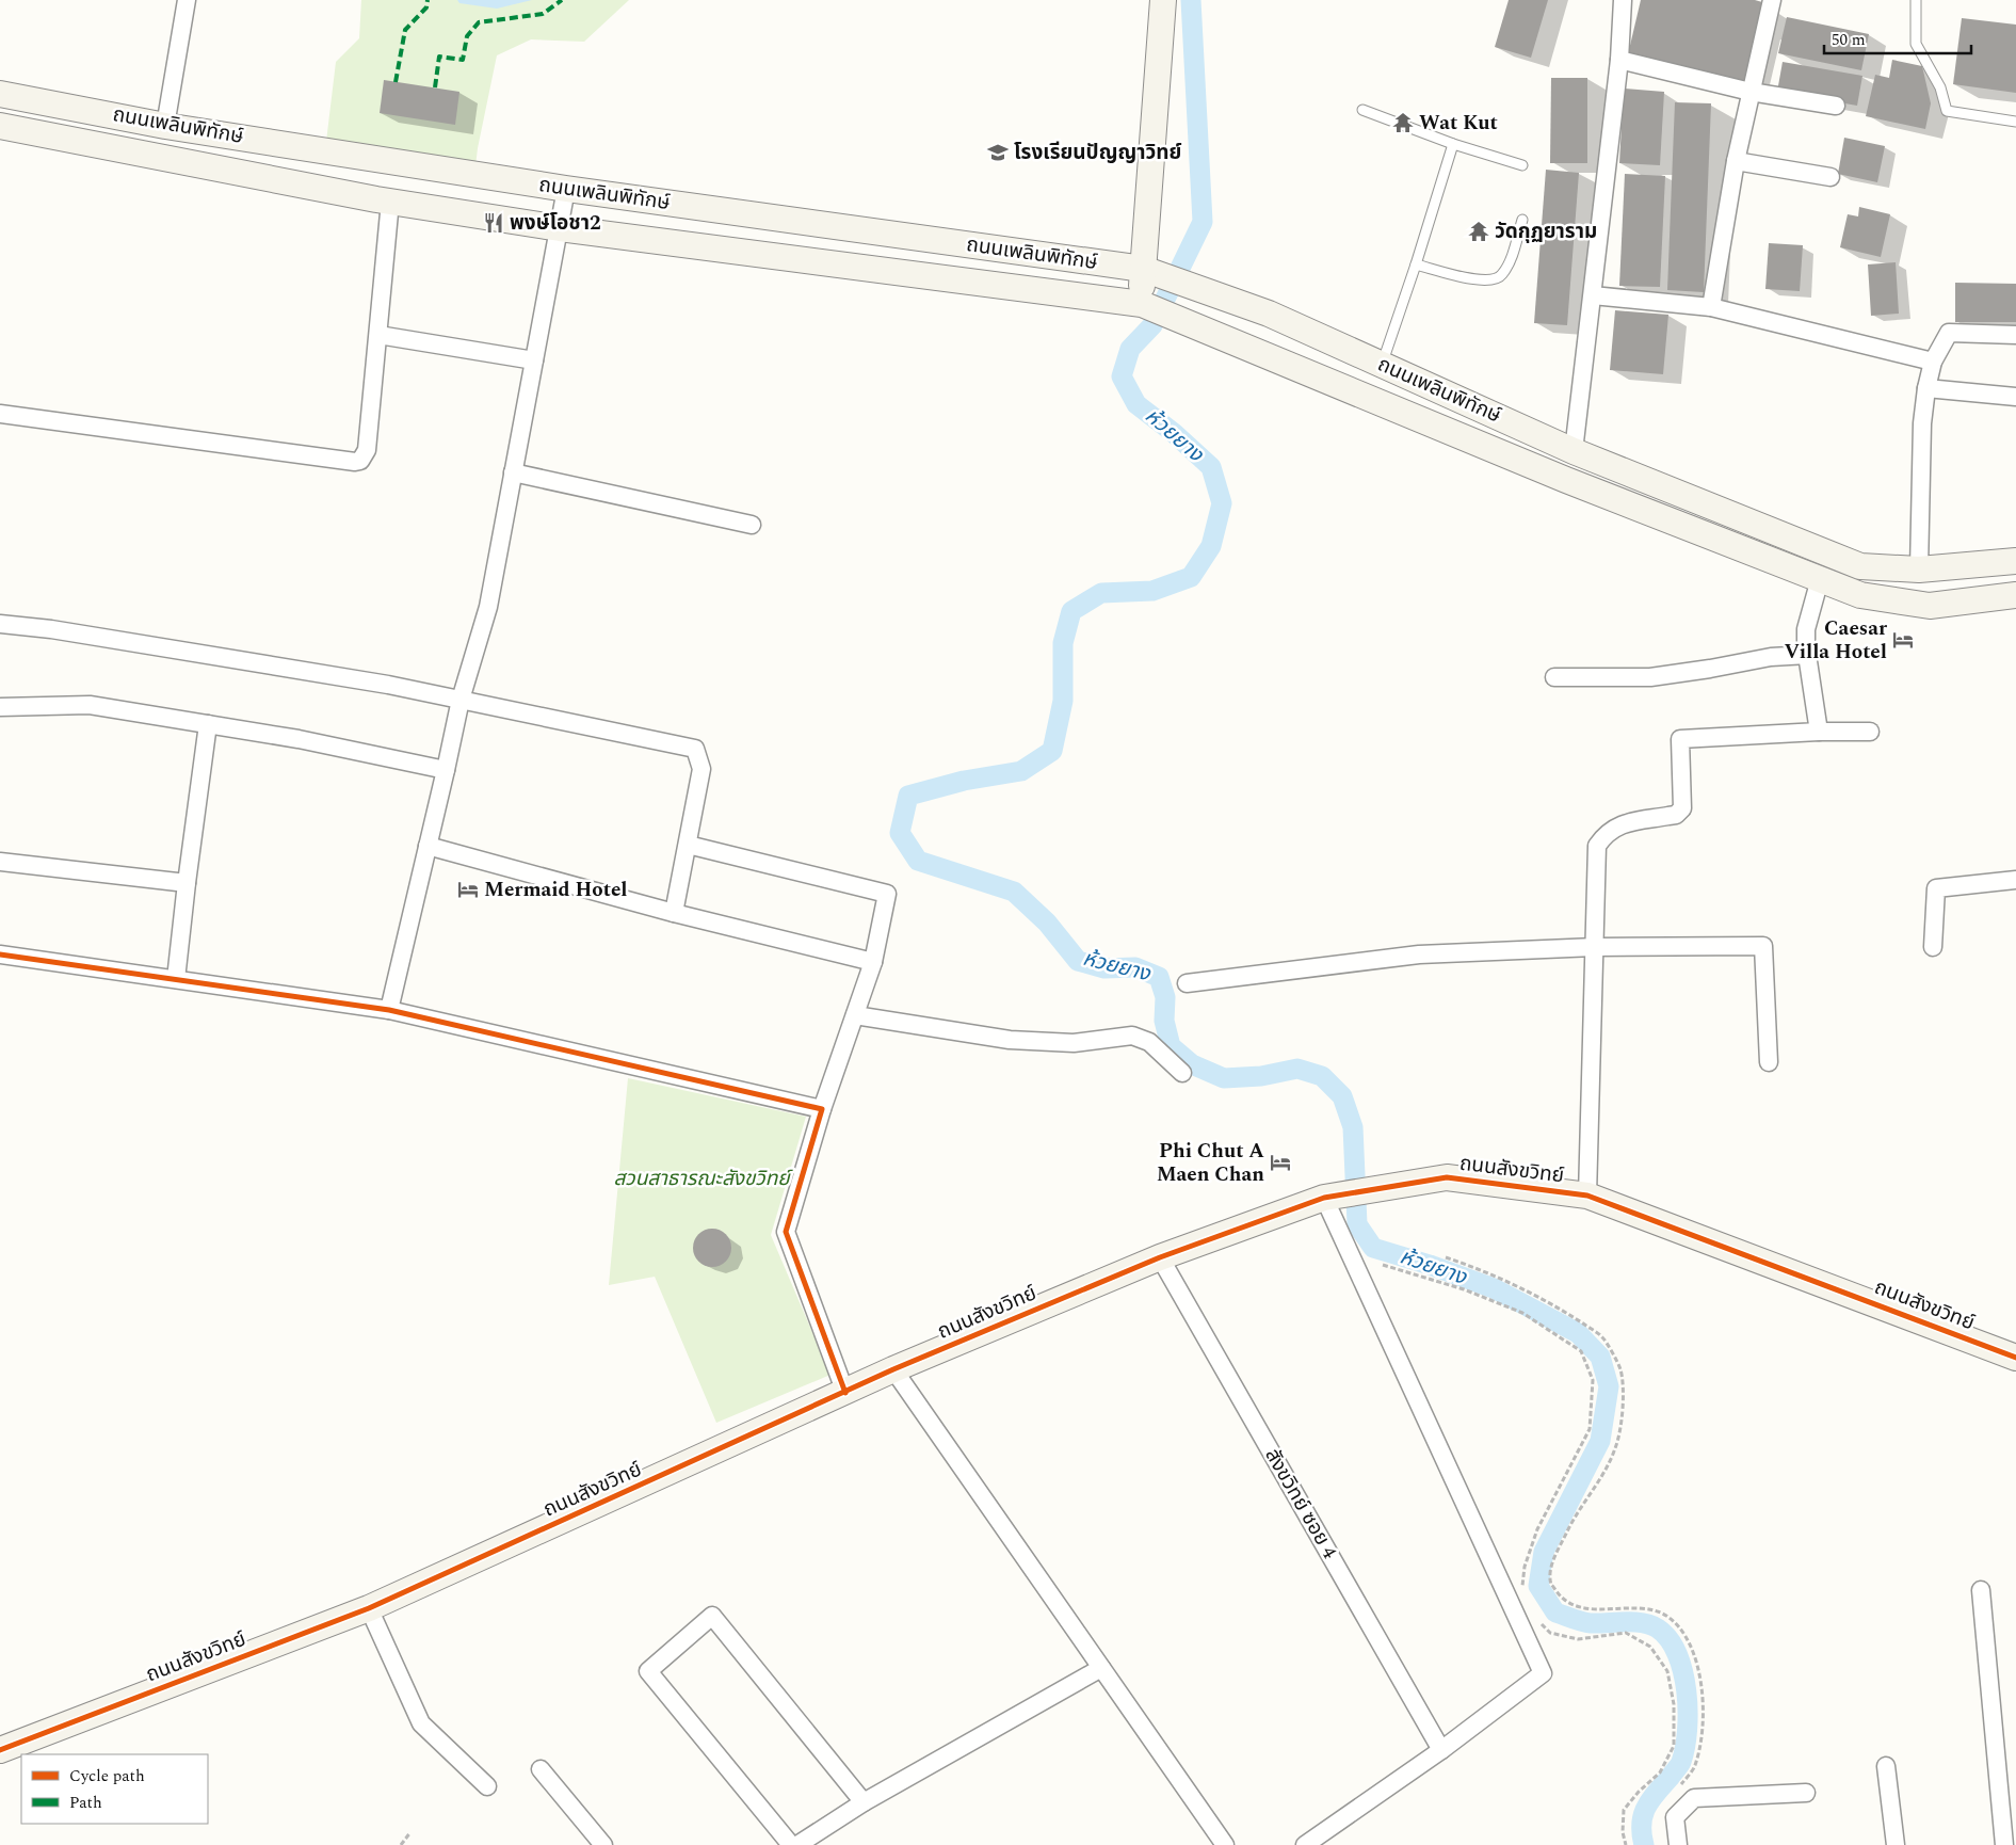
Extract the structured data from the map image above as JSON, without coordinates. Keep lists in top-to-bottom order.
{
  "streets": {
    "main road": ["ถนนเพลินพิทักษ์", "ถนนสังขวิทย์"],
    "street": ["สังขวิทย์ ซอย 4"]
  },
  "crossings": [
    ["ถนนสังขวิทย์", "สังขวิทย์ ซอย 4"]
  ],
  "water": ["ห้วยยาง"],
  "parks": ["สวนสาธารณะสังขวิทย์"],
  "places": {
    "temple": ["Wat Kut", "วัดกุฏยาราม"],
    "school or university": ["โรงเรียนปัญญาวิทย์"],
    "restaurant": ["พงษ์โอชา2"],
    "hotel": ["Caesar Villa Hotel", "Mermaid Hotel", "Phi Chut A Maen Chan"]
  },
  "legend": ["Cycle path", "Path"],
  "scale_bar": "50 m"
}
